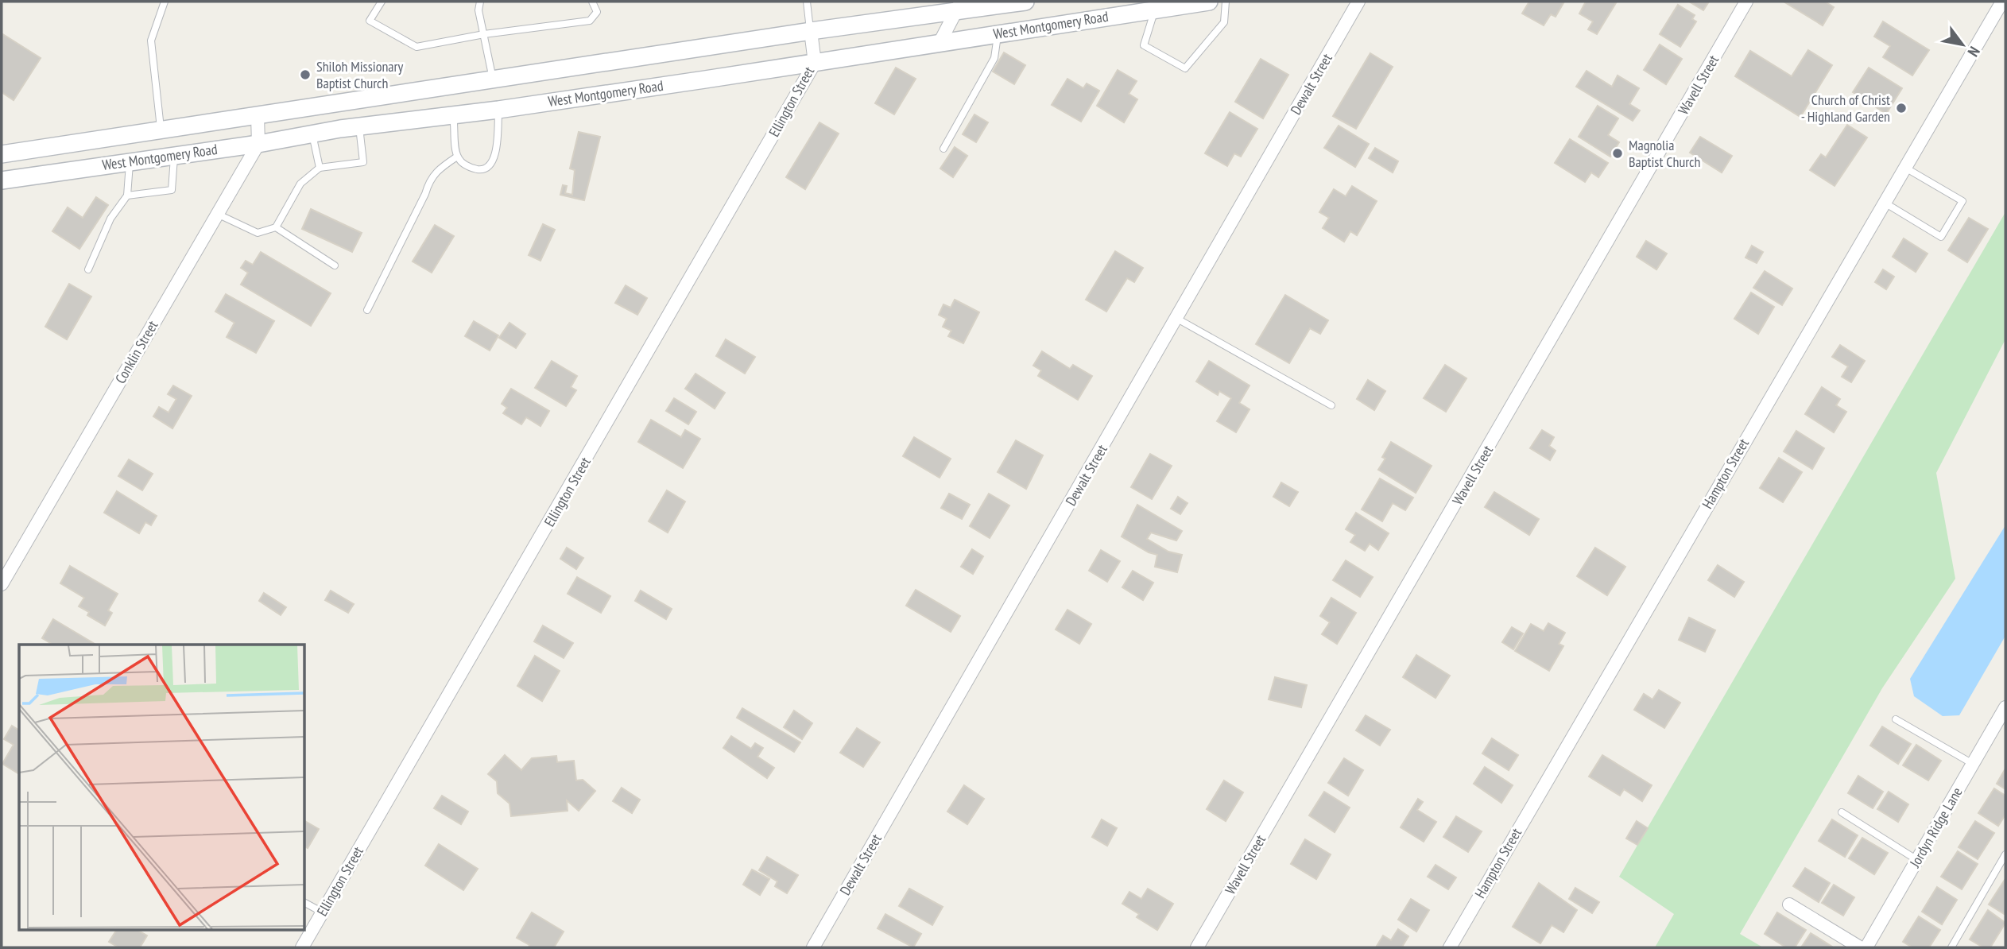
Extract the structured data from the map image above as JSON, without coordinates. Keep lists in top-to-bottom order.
{
  "streets": {
    "main road": ["West Montgomery Road"],
    "street": [
      "Dewalt Street",
      "Wavell Street",
      "Ellington Street",
      "Conklin Street",
      "Hampton Street",
      "Jordyn Ridge Lane"
    ]
  },
  "crossings": [
    ["West Montgomery Road", "Ellington Street"],
    ["West Montgomery Road", "Conklin Street"]
  ],
  "places": ["Shiloh Missionary Baptist Church", "Church of Christ - Highland Garden", "Magnolia Baptist Church"],
  "north": "bottom right"
}
